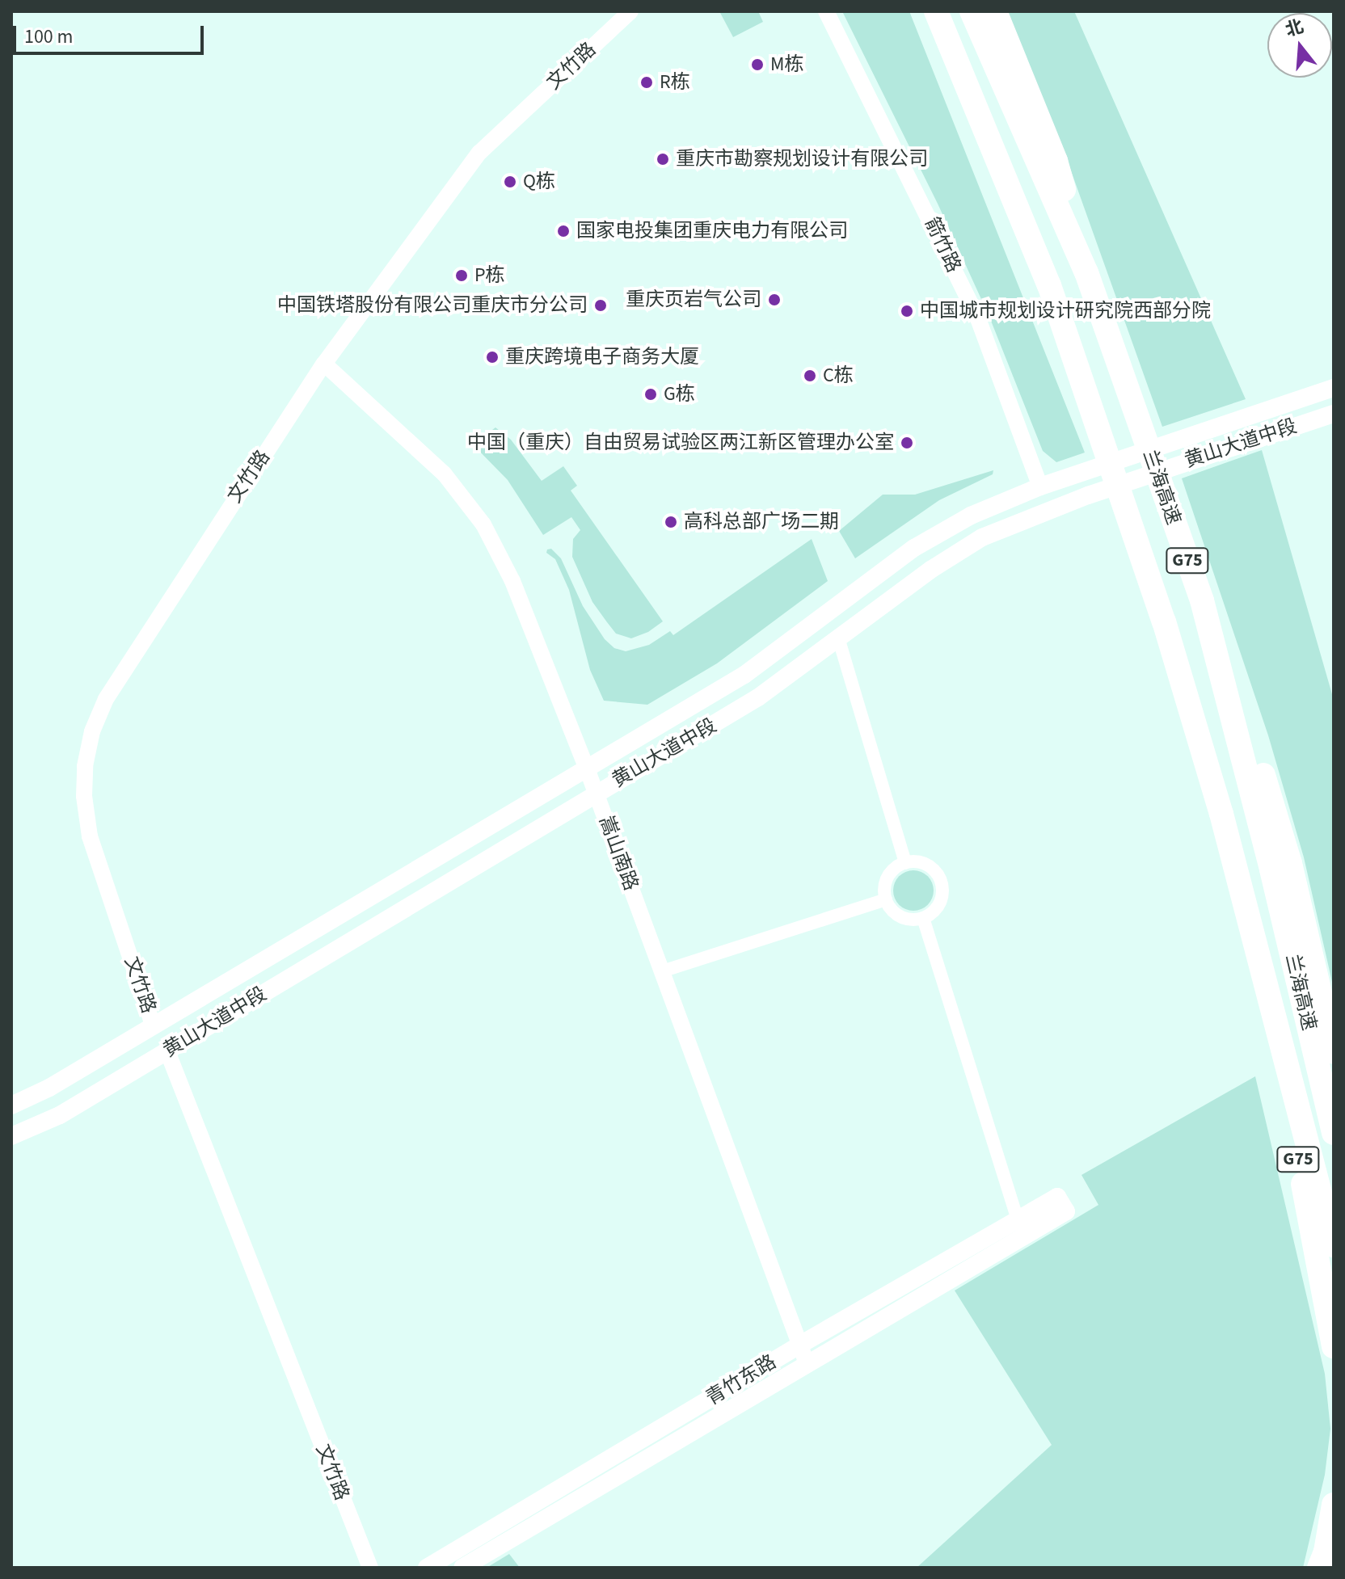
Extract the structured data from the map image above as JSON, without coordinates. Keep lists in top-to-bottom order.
{
  "streets": {
    "highway": ["兰海高速", "G75"],
    "main road": ["黄山大道中段", "青竹东路"],
    "street": ["文竹路", "箭竹路", "嵩山南路"]
  },
  "crossings": [
    ["文竹路", "黄山大道中段"],
    ["文竹路", "嵩山南路"],
    ["箭竹路", "黄山大道中段"],
    ["黄山大道中段", "嵩山南路"],
    ["兰海高速", "G75"],
    ["嵩山南路", "青竹东路"]
  ],
  "places": [
    "M栋",
    "R栋",
    "重庆市勘察规划设计有限公司",
    "Q栋",
    "国家电投集团重庆电力有限公司",
    "P栋",
    "重庆页岩气公司",
    "中国铁塔股份有限公司重庆市分公司",
    "中国城市规划设计研究院西部分院",
    "重庆跨境电子商务大厦",
    "C栋",
    "G栋",
    "中国（重庆）自由贸易试验区两江新区管理办公室",
    "高科总部广场二期"
  ],
  "scale_bar": "100 m",
  "north": "top"
}
